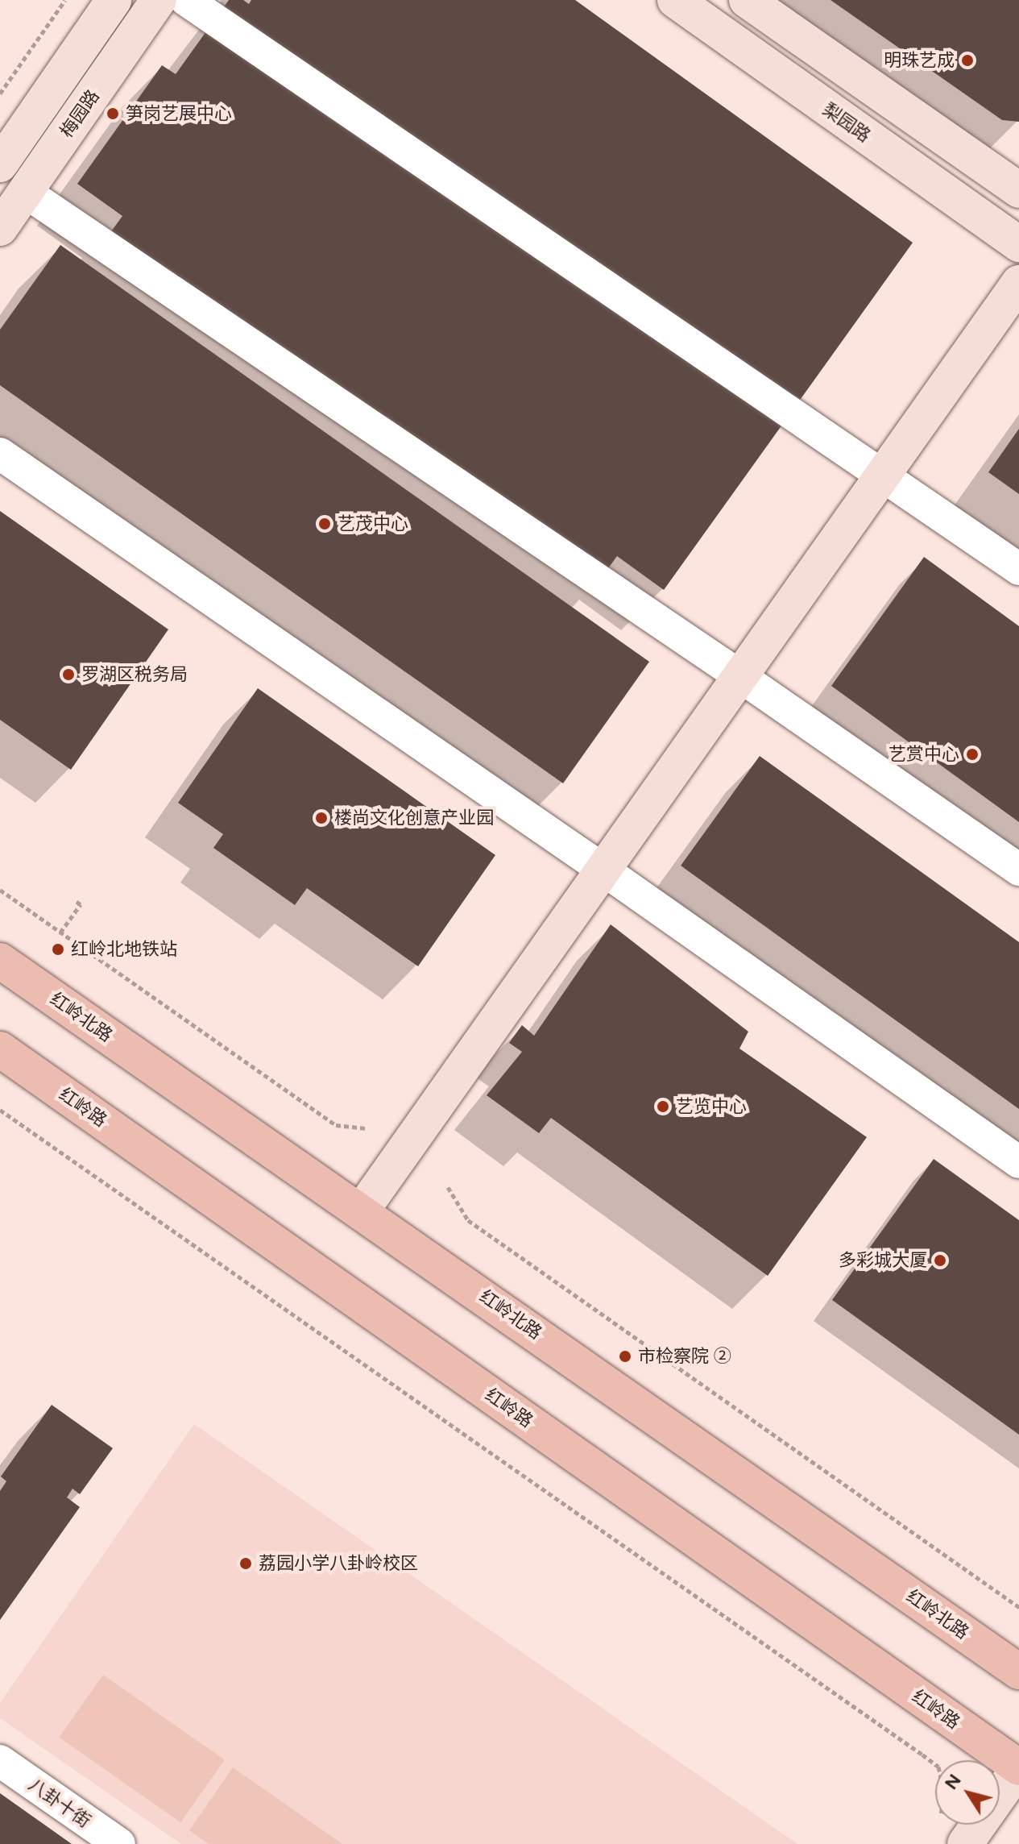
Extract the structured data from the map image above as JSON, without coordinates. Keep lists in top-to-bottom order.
{
  "streets": {
    "main road": ["红岭北路", "红岭路"],
    "street": ["梅园路", "梨园路", "八卦十街"]
  },
  "places": [
    "明珠艺成",
    "笋岗艺展中心",
    "艺茂中心",
    "罗湖区税务局",
    "艺赏中心",
    "楼尚文化创意产业园",
    "红岭北地铁站",
    "艺览中心",
    "多彩城大厦",
    "市检察院 ②",
    "荔园小学八卦岭校区"
  ],
  "north": "top left"
}
